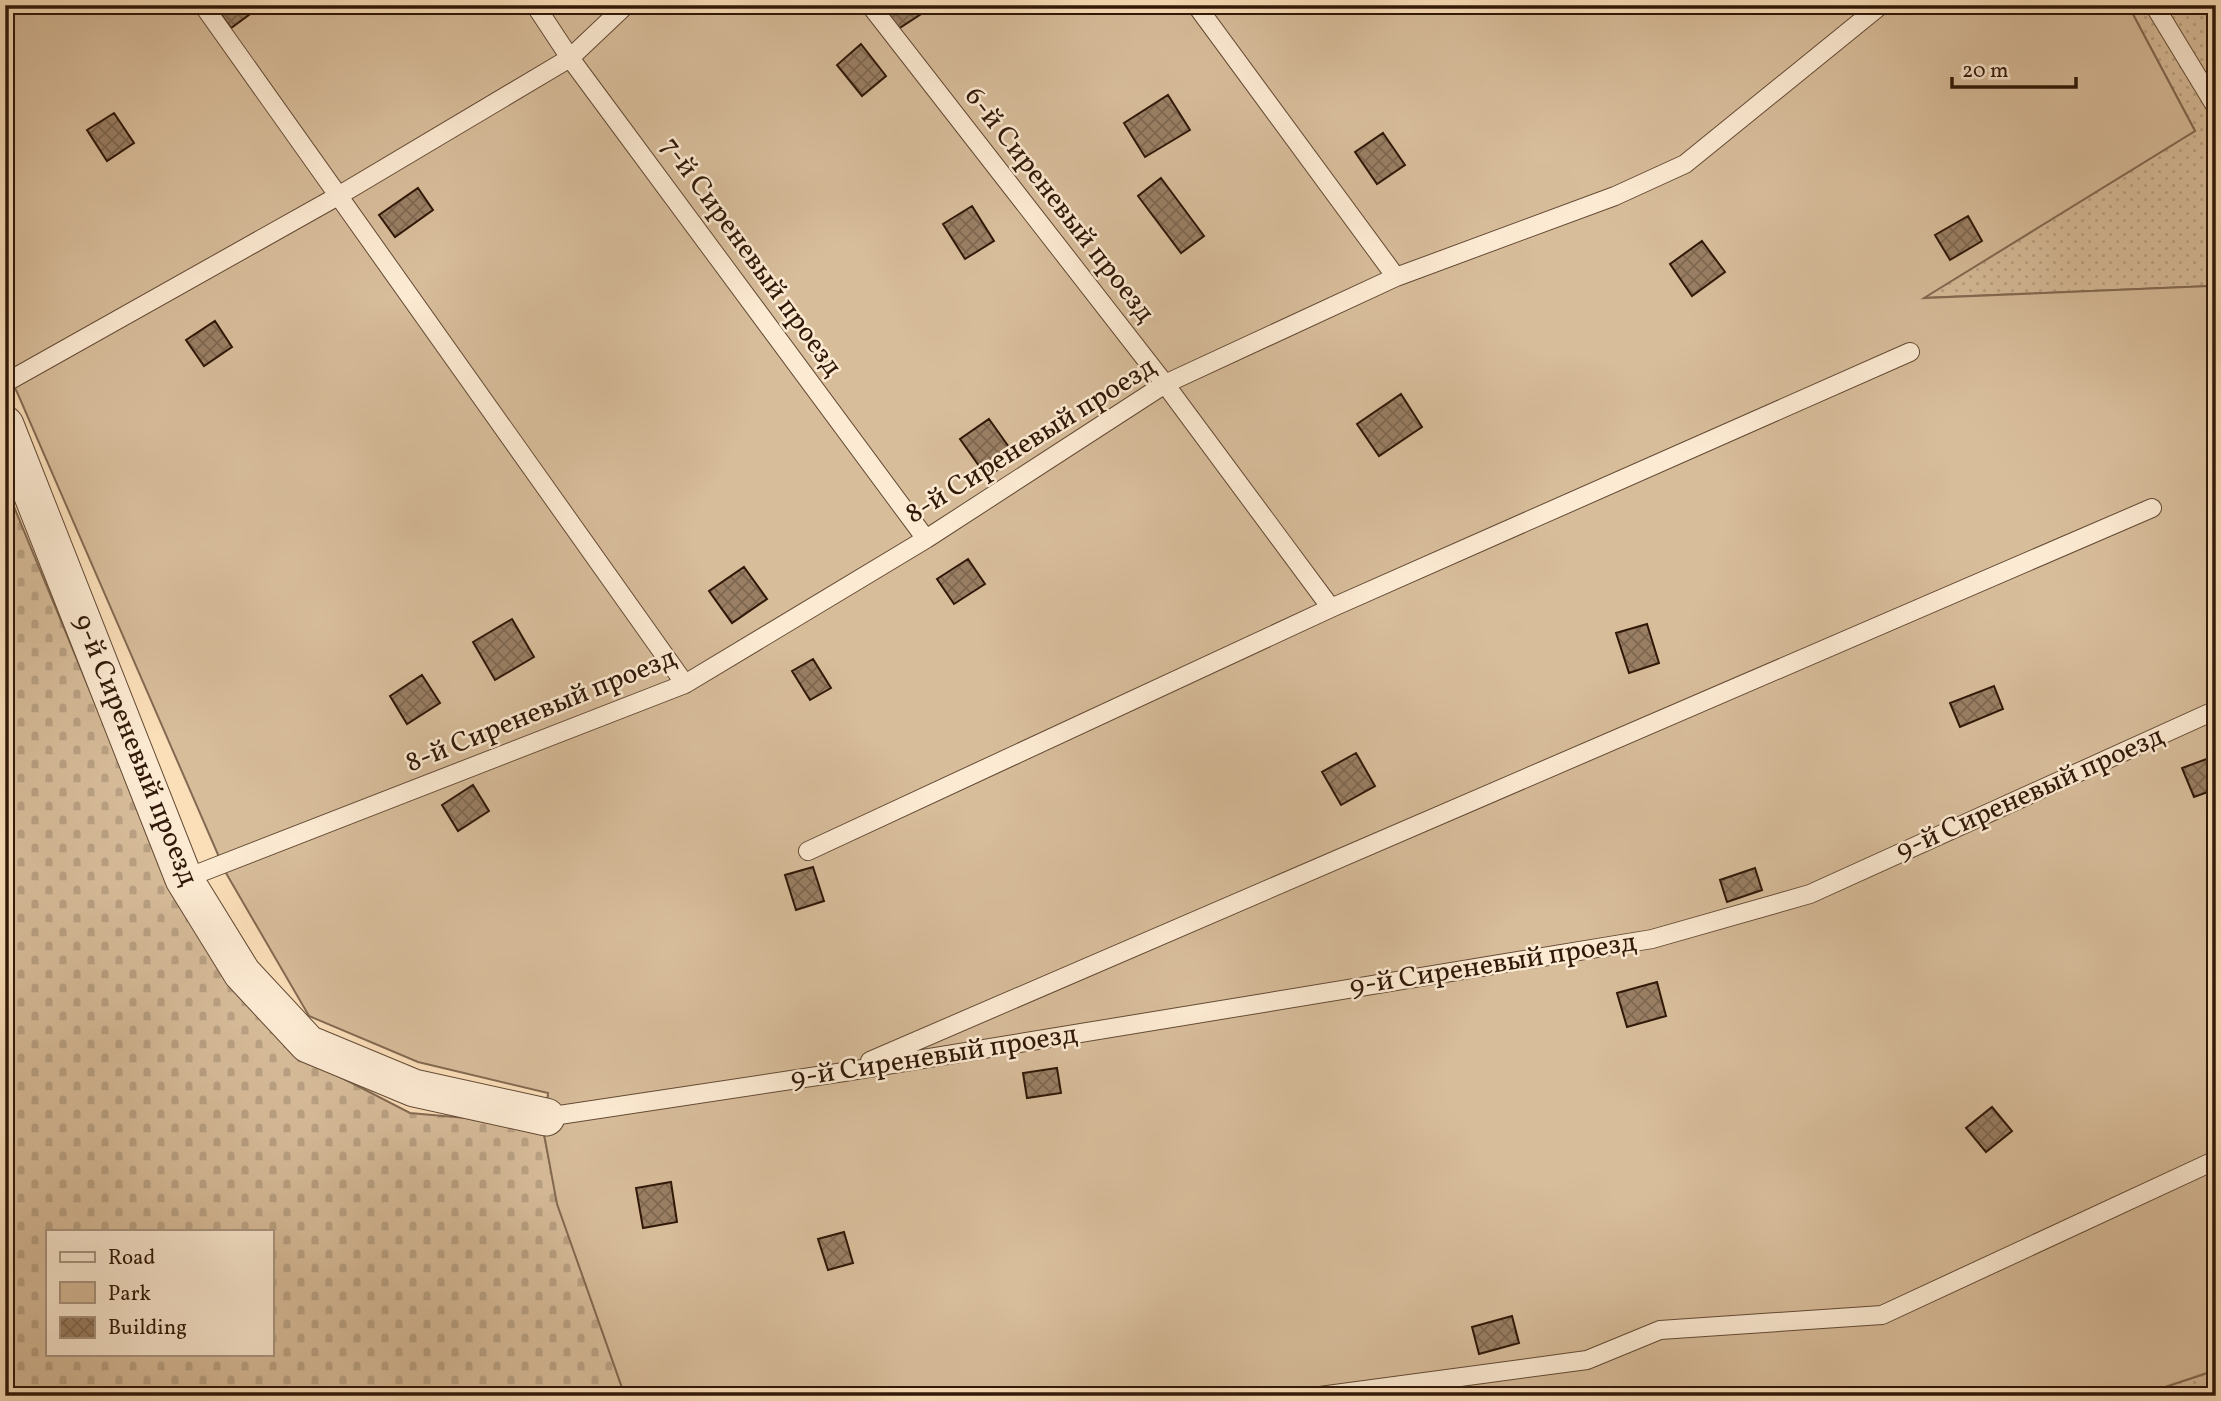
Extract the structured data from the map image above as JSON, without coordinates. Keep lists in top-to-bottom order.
{
  "streets": {
    "street": ["9-й Сиреневый проезд"],
    "lane": ["6-й Сиреневый проезд", "7-й Сиреневый проезд", "8-й Сиреневый проезд"]
  },
  "crossings": [
    ["6-й Сиреневый проезд", "8-й Сиреневый проезд"],
    ["7-й Сиреневый проезд", "8-й Сиреневый проезд"],
    ["8-й Сиреневый проезд", "9-й Сиреневый проезд"]
  ],
  "legend": ["Road", "Park", "Building"],
  "scale_bar": "20 m"
}
